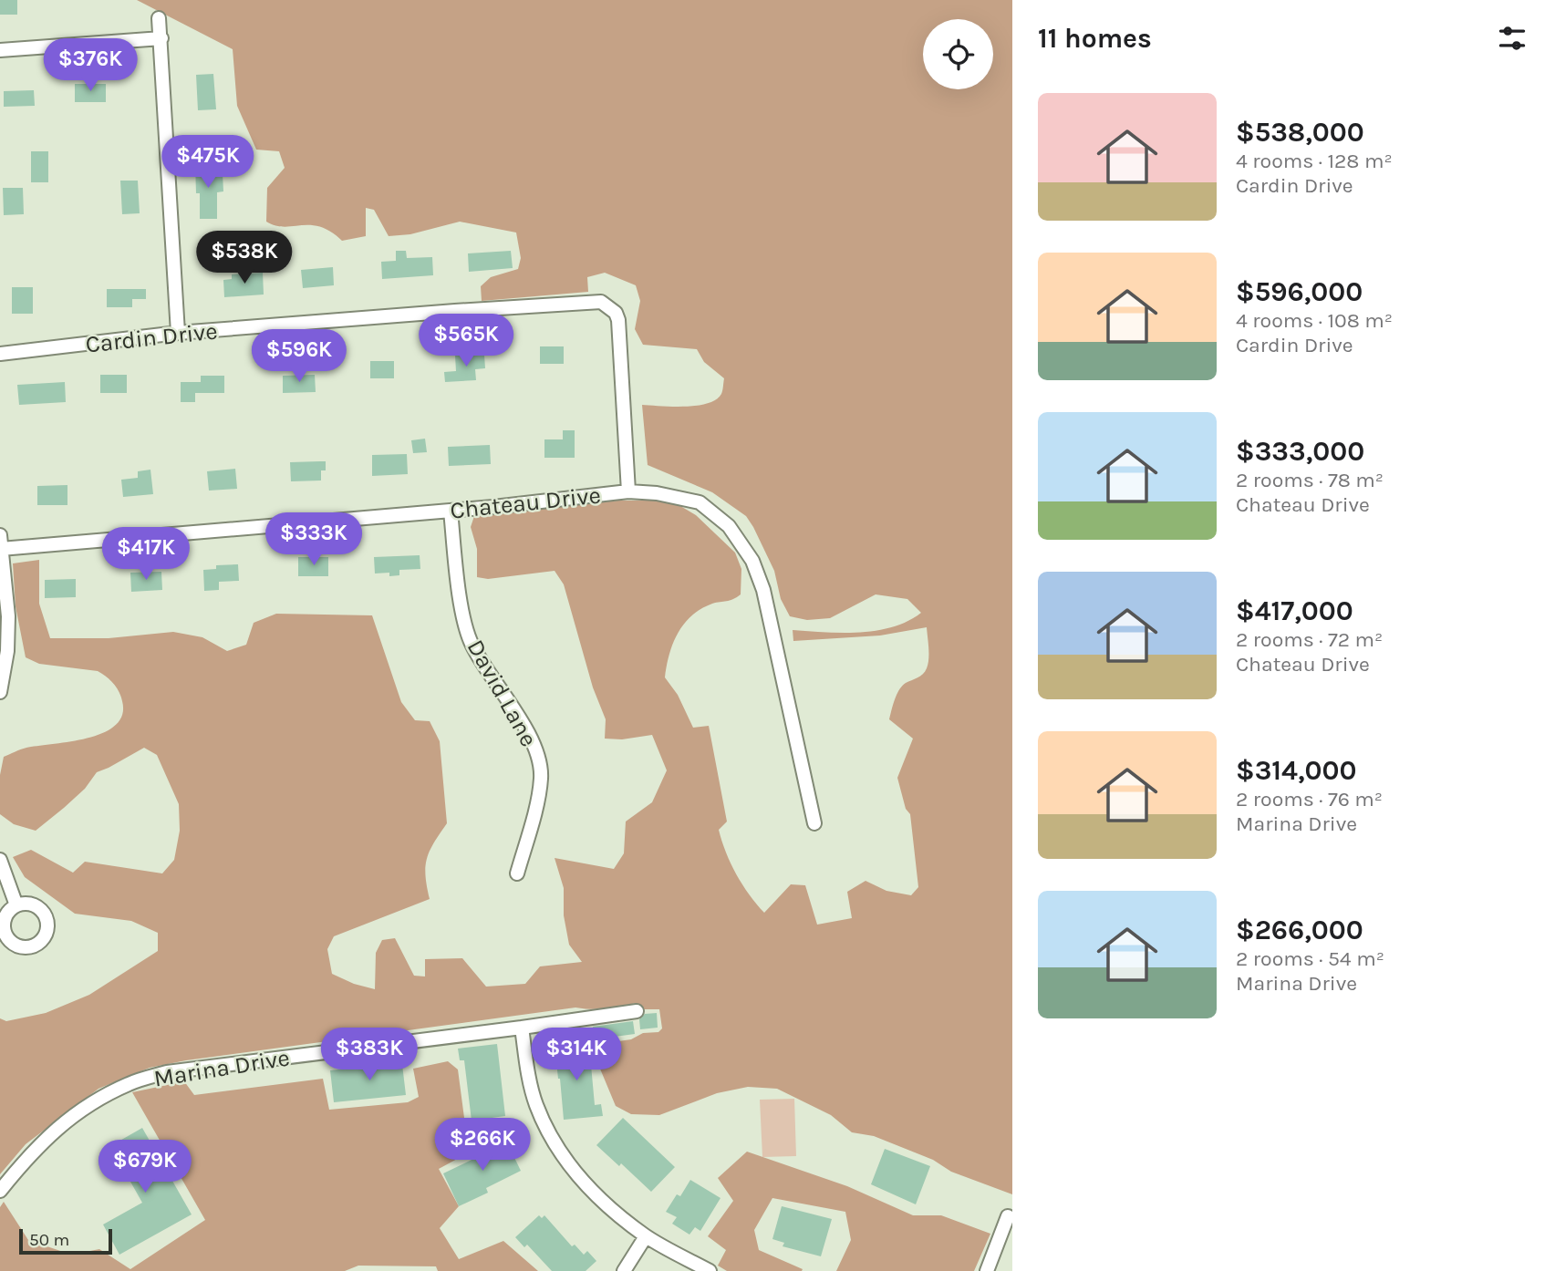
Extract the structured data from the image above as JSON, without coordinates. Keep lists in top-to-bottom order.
{
  "streets": {
    "street": [
      "Cardin Drive",
      "Chateau Drive",
      "David Lane",
      "Marina Drive"
    ]
  },
  "crossings": [
    ["Cardin Drive", "Chateau Drive"],
    ["Chateau Drive", "David Lane"]
  ],
  "scale_bar": "50 m",
  "page": {
    "heading": "11 homes",
    "price": [
      "$376K",
      "$475K",
      "$538K",
      "$565K",
      "$596K",
      "$333K",
      "$417K",
      "$383K",
      "$314K",
      "$266K",
      "$679K"
    ],
    "list": [
      {
        "name": "$538,000",
        "note": "4 rooms · 128 m² · Cardin Drive"
      },
      {
        "name": "$596,000",
        "note": "4 rooms · 108 m² · Cardin Drive"
      },
      {
        "name": "$333,000",
        "note": "2 rooms · 78 m² · Chateau Drive"
      },
      {
        "name": "$417,000",
        "note": "2 rooms · 72 m² · Chateau Drive"
      },
      {
        "name": "$314,000",
        "note": "2 rooms · 76 m² · Marina Drive"
      },
      {
        "name": "$266,000",
        "note": "2 rooms · 54 m² · Marina Drive"
      }
    ],
    "scale": "50 m"
  }
}
